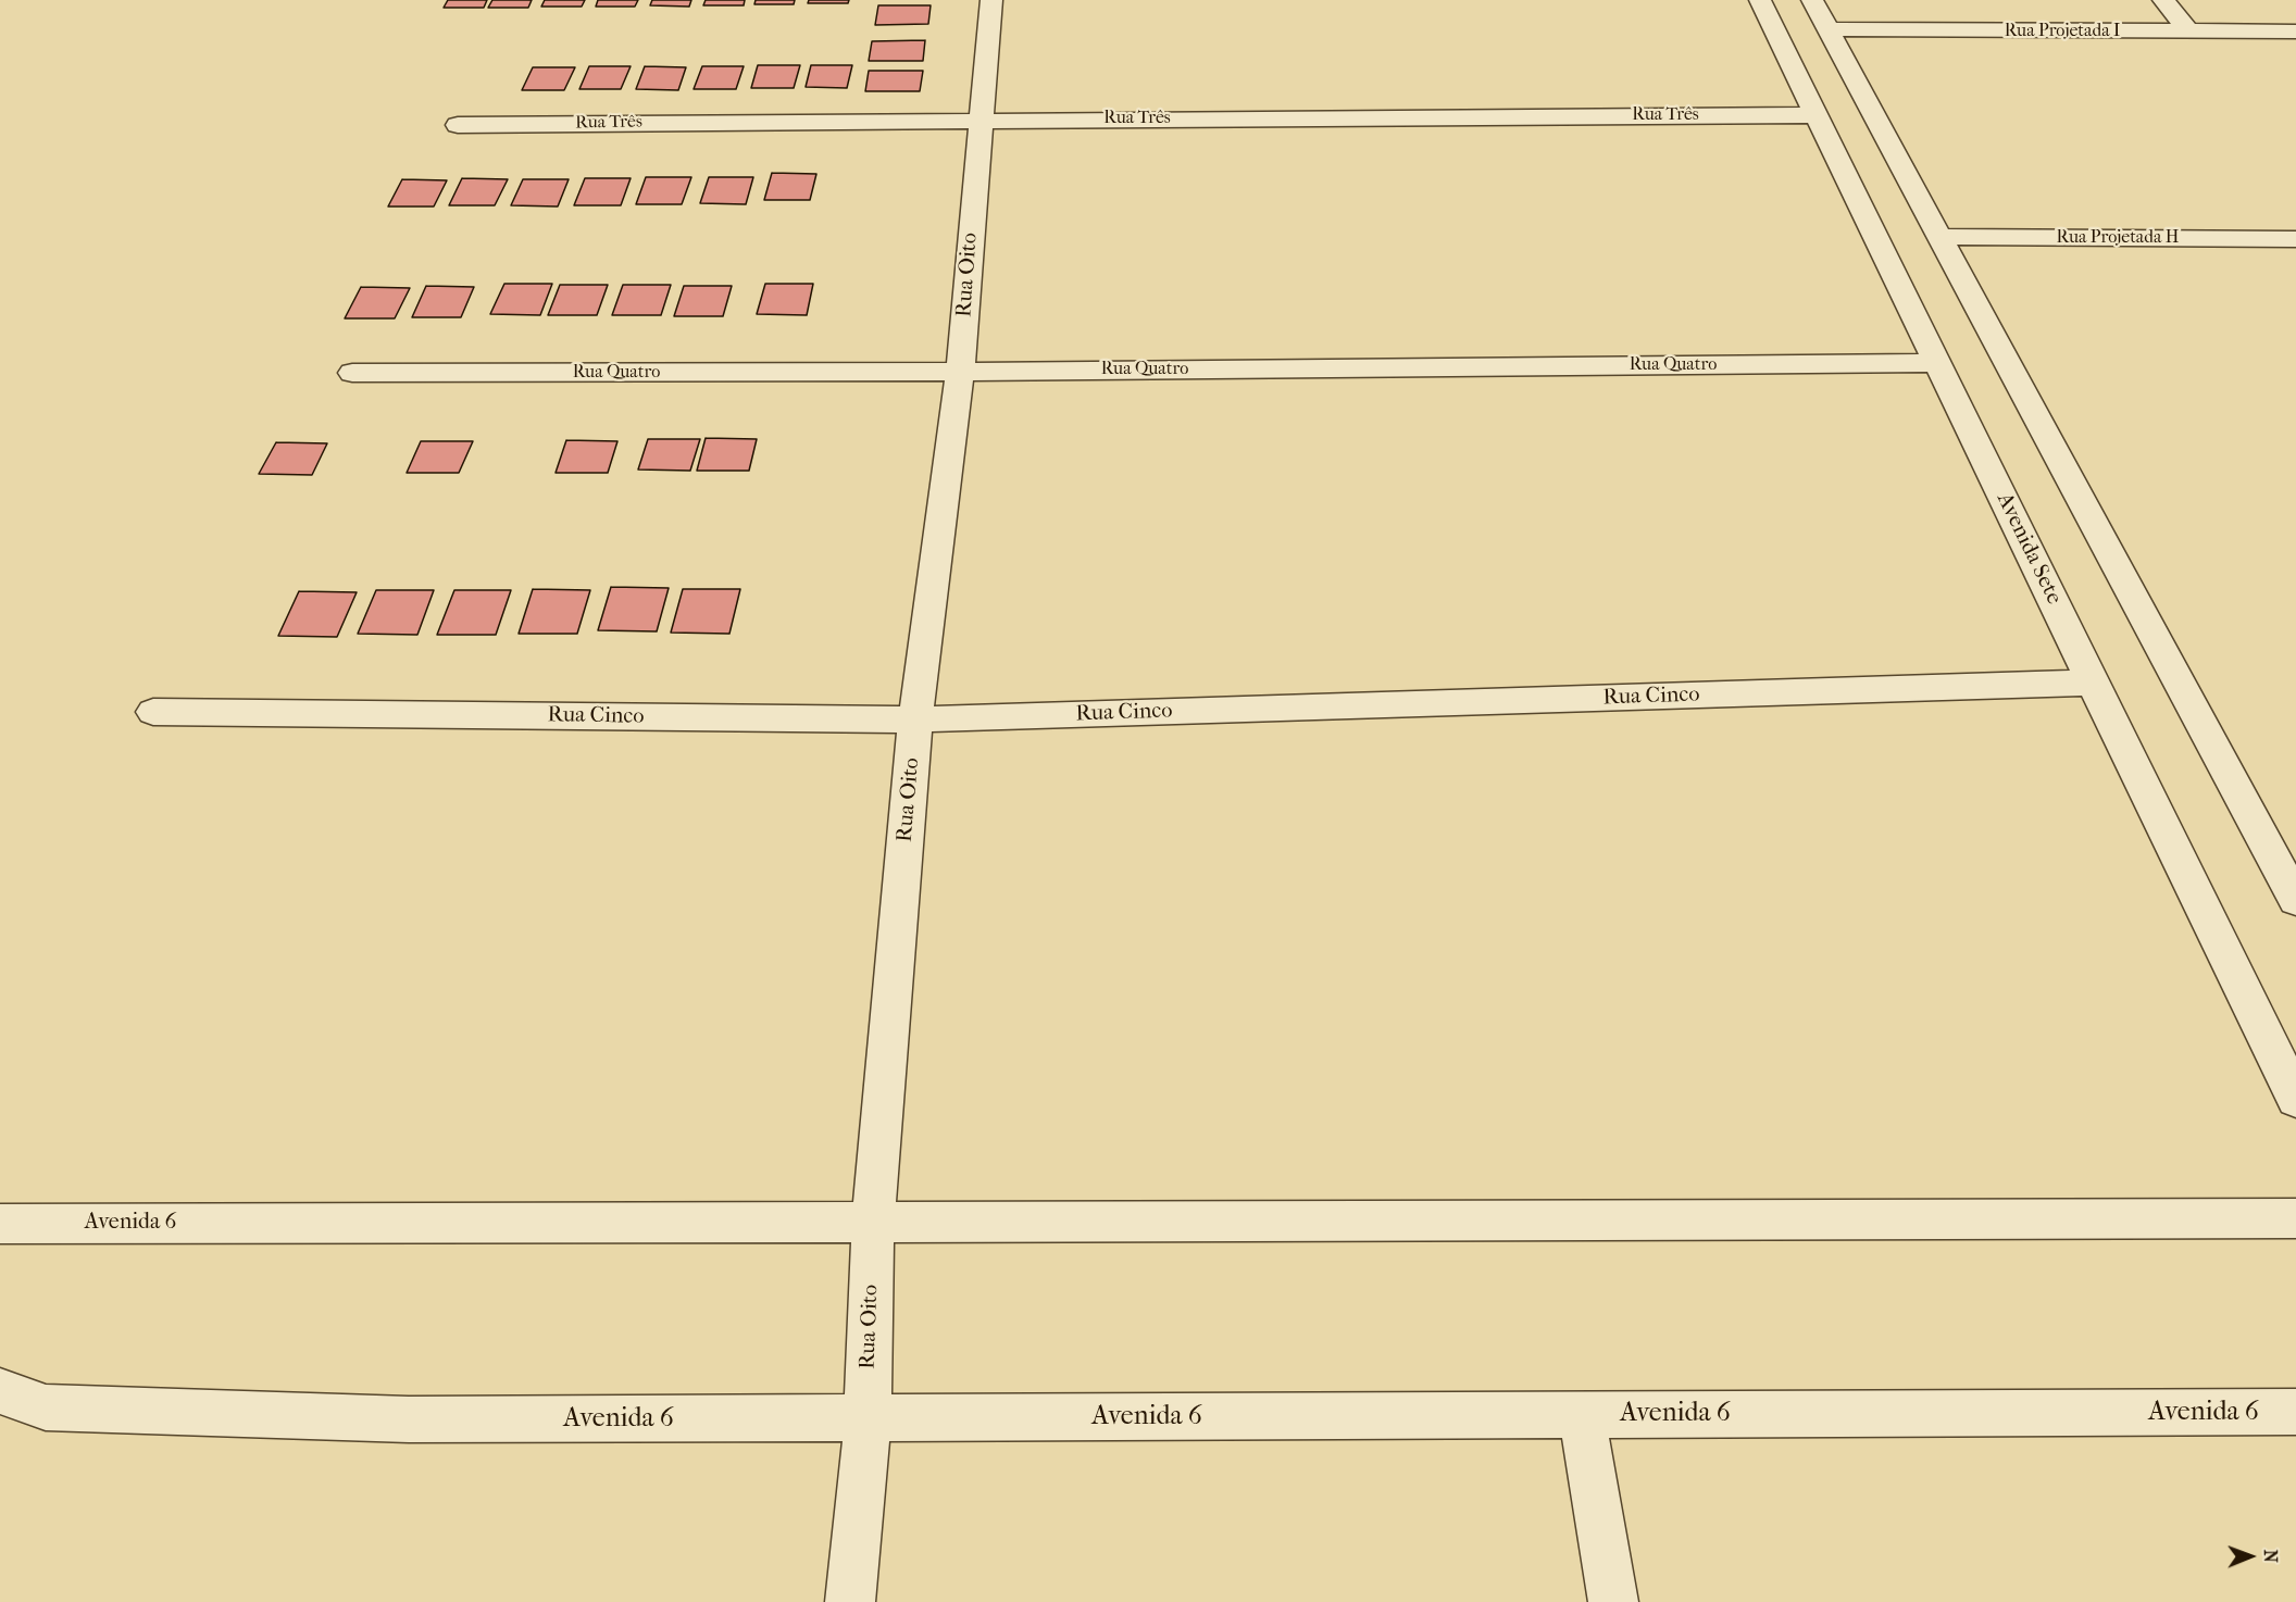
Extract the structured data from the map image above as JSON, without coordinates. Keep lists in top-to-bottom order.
{
  "streets": {
    "street": [
      "Rua Projetada I",
      "Rua Três",
      "Rua Projetada H",
      "Rua Oito",
      "Rua Quatro",
      "Avenida Sete",
      "Rua Cinco",
      "Avenida 6"
    ]
  },
  "crossings": [
    ["Rua Três", "Rua Oito"],
    ["Rua Três", "Avenida Sete"],
    ["Rua Oito", "Rua Quatro"],
    ["Rua Oito", "Rua Cinco"],
    ["Rua Oito", "Avenida 6"],
    ["Rua Quatro", "Avenida Sete"],
    ["Avenida Sete", "Rua Cinco"]
  ],
  "north": "right"
}
